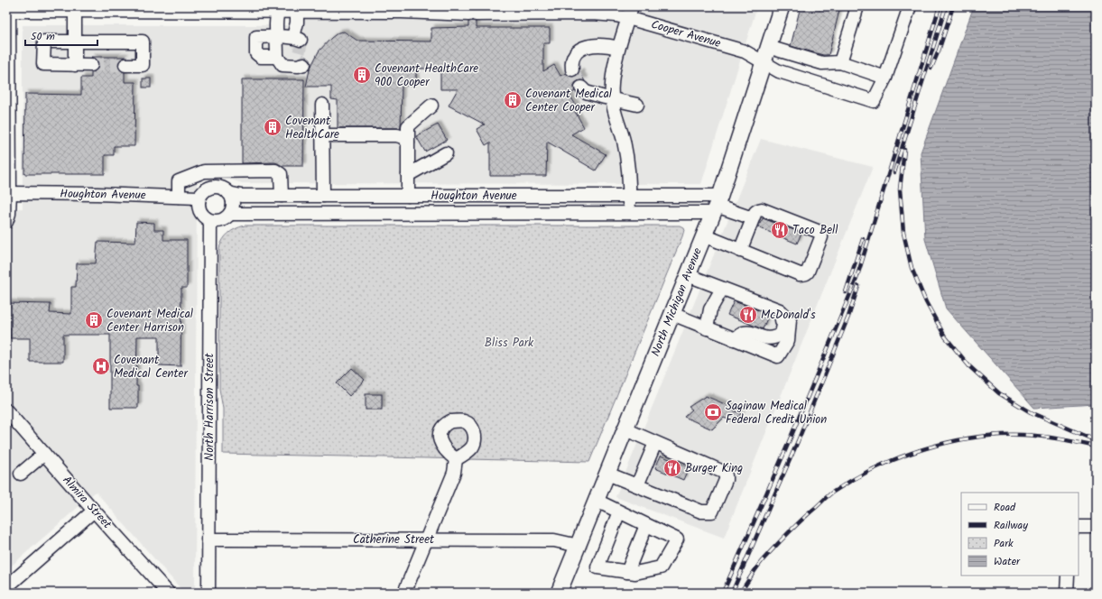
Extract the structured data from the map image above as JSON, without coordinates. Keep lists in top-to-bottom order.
{
  "streets": {
    "main road": ["North Michigan Avenue"],
    "street": [
      "Cooper Avenue",
      "Houghton Avenue",
      "North Harrison Street",
      "Almira Street",
      "Catherine Street"
    ]
  },
  "crossings": [
    ["Cooper Avenue", "North Michigan Avenue"],
    ["Houghton Avenue", "North Michigan Avenue"],
    ["Houghton Avenue", "North Harrison Street"],
    ["North Michigan Avenue", "Catherine Street"],
    ["North Harrison Street", "Catherine Street"]
  ],
  "parks": ["Bliss Park"],
  "places": {
    "building": [
      "Covenant HealthCare 900 Cooper",
      "Covenant Medical Center Cooper",
      "Covenant HealthCare",
      "Covenant Medical Center Harrison"
    ],
    "restaurant": ["Taco Bell", "McDonald's", "Burger King"],
    "hospital": ["Covenant Medical Center"],
    "bank": ["Saginaw Medical Federal Credit Union"]
  },
  "legend": [
    "Road",
    "Railway",
    "Park",
    "Water"
  ],
  "scale_bar": "50 m"
}
